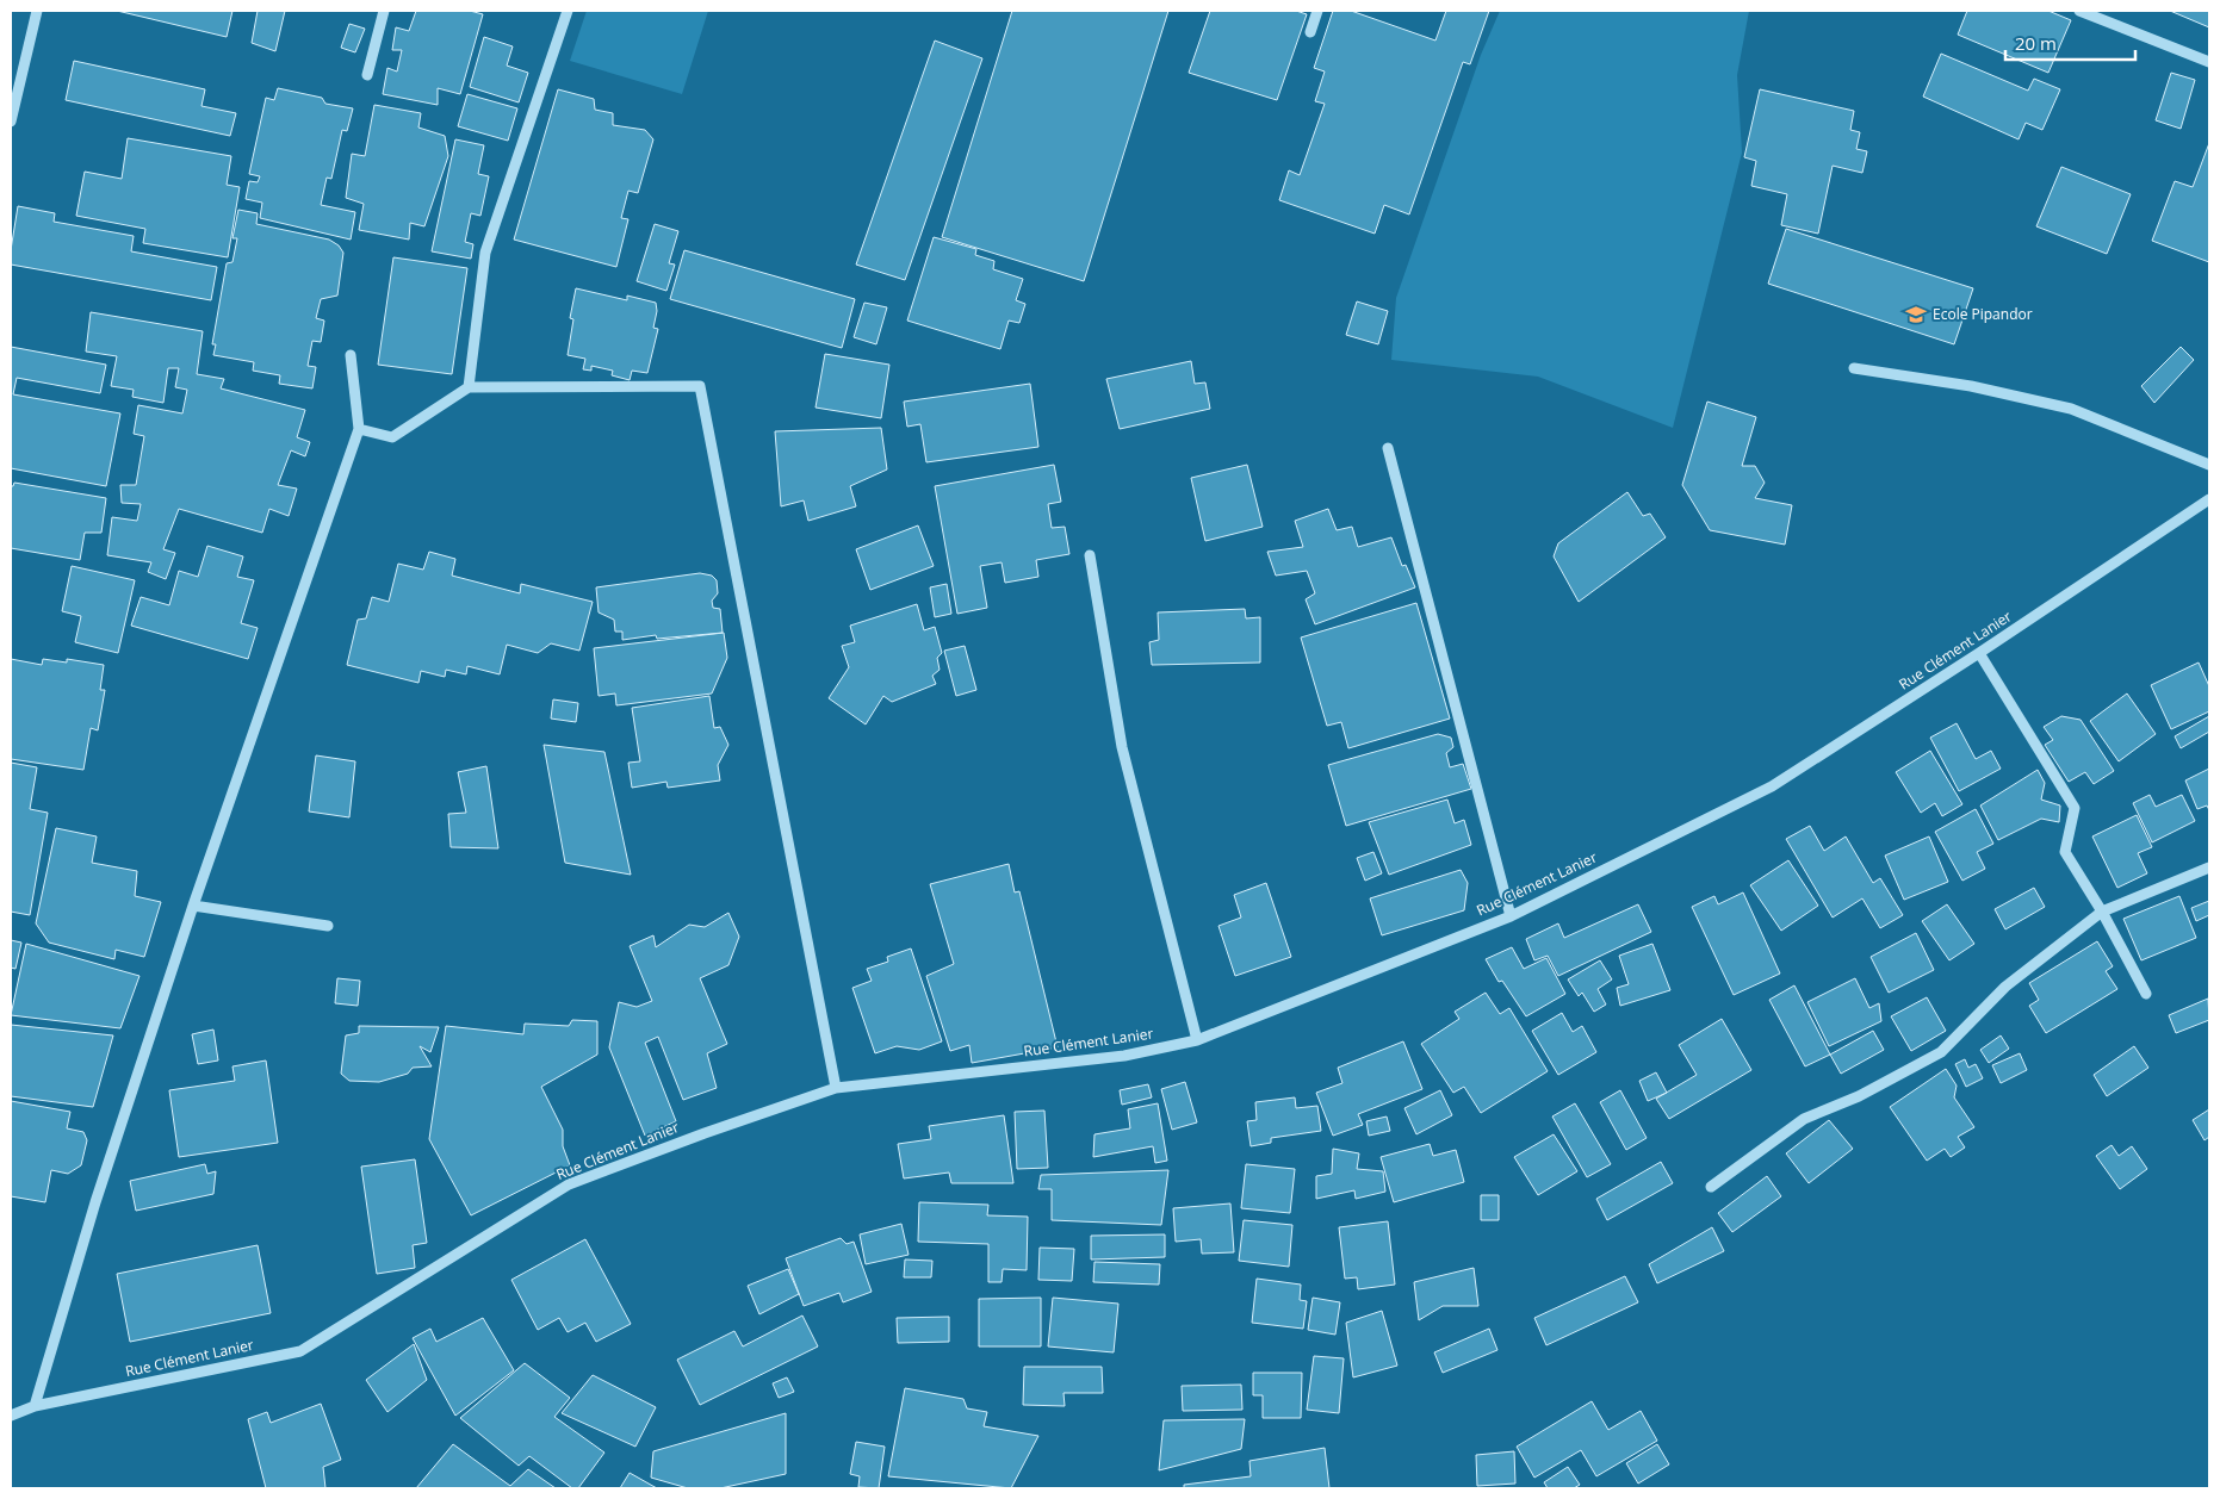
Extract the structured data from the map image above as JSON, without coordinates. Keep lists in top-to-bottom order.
{
  "streets": {
    "street": ["Rue Clément Lanier"]
  },
  "places": {
    "school or university": ["Ecole Pipandor"]
  },
  "scale_bar": "20 m"
}
